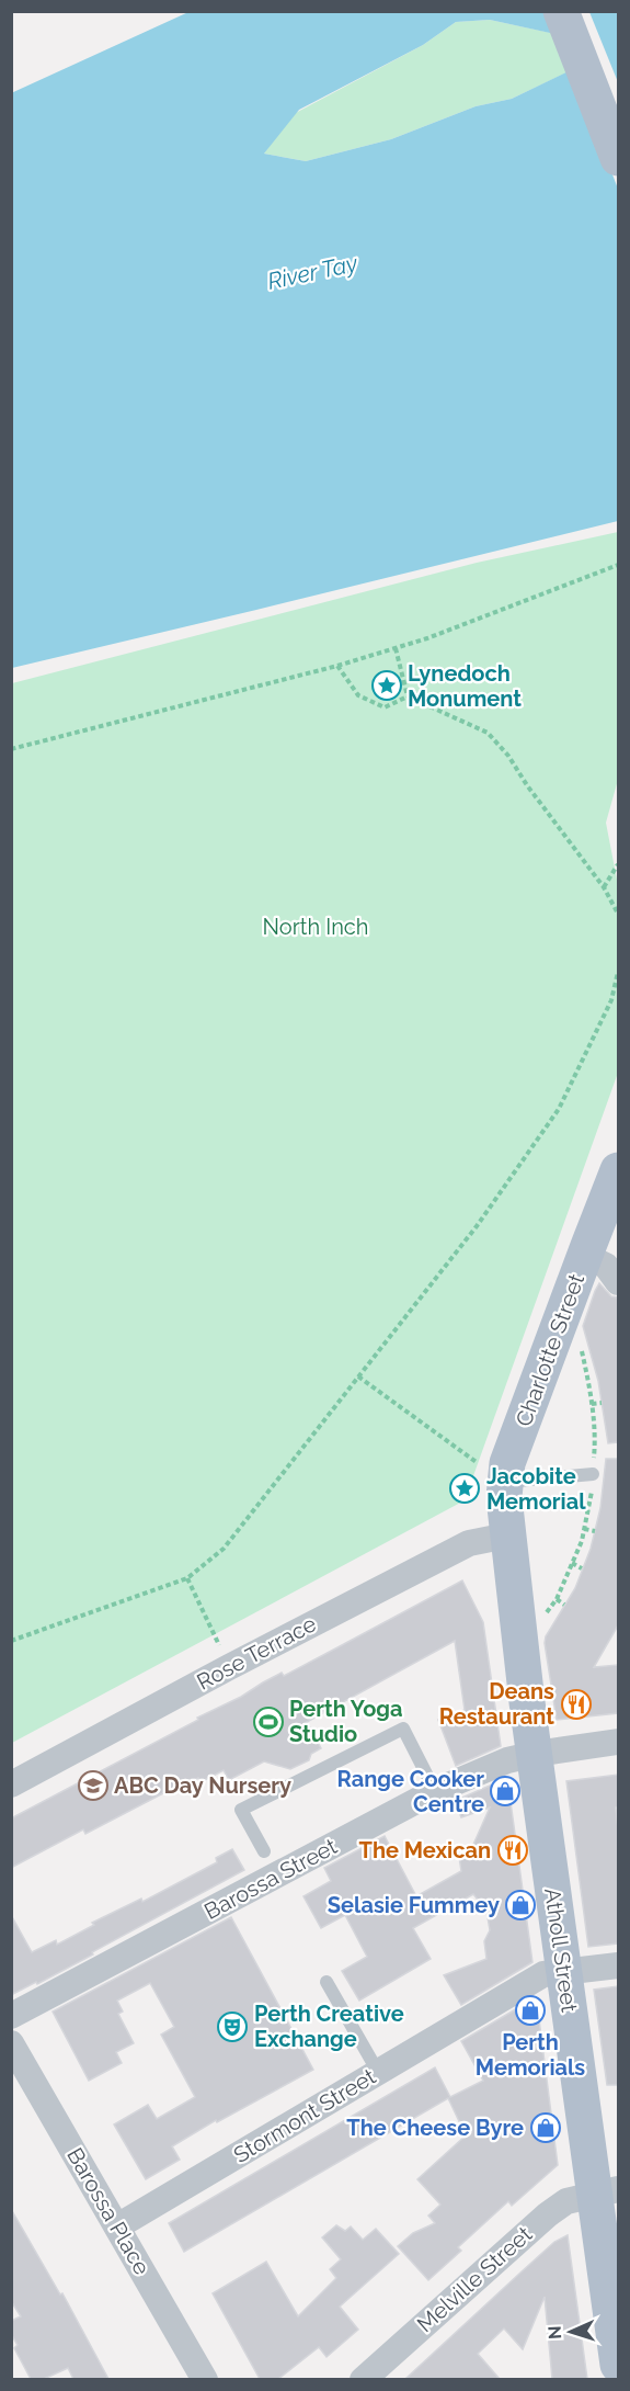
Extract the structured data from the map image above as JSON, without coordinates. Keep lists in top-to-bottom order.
{
  "streets": {
    "main road": ["Charlotte Street", "Atholl Street"],
    "street": [
      "Rose Terrace",
      "Barossa Street",
      "Stormont Street",
      "Barossa Place",
      "Melville Street"
    ]
  },
  "crossings": [
    ["Charlotte Street", "Rose Terrace"],
    ["Charlotte Street", "Atholl Street"],
    ["Rose Terrace", "Atholl Street"],
    ["Barossa Street", "Atholl Street"],
    ["Atholl Street", "Stormont Street"],
    ["Atholl Street", "Melville Street"],
    ["Stormont Street", "Barossa Place"]
  ],
  "water": ["River Tay"],
  "parks": ["North Inch"],
  "places": {
    "place": ["Lynedoch Monument", "Jacobite Memorial"],
    "restaurant": ["Deans Restaurant", "The Mexican"],
    "sports": ["Perth Yoga Studio"],
    "school or university": ["ABC Day Nursery"],
    "shop": [
      "Range Cooker Centre",
      "Selasie Fummey",
      "Perth Memorials",
      "The Cheese Byre"
    ],
    "theatre": ["Perth Creative Exchange"]
  },
  "north": "left"
}
